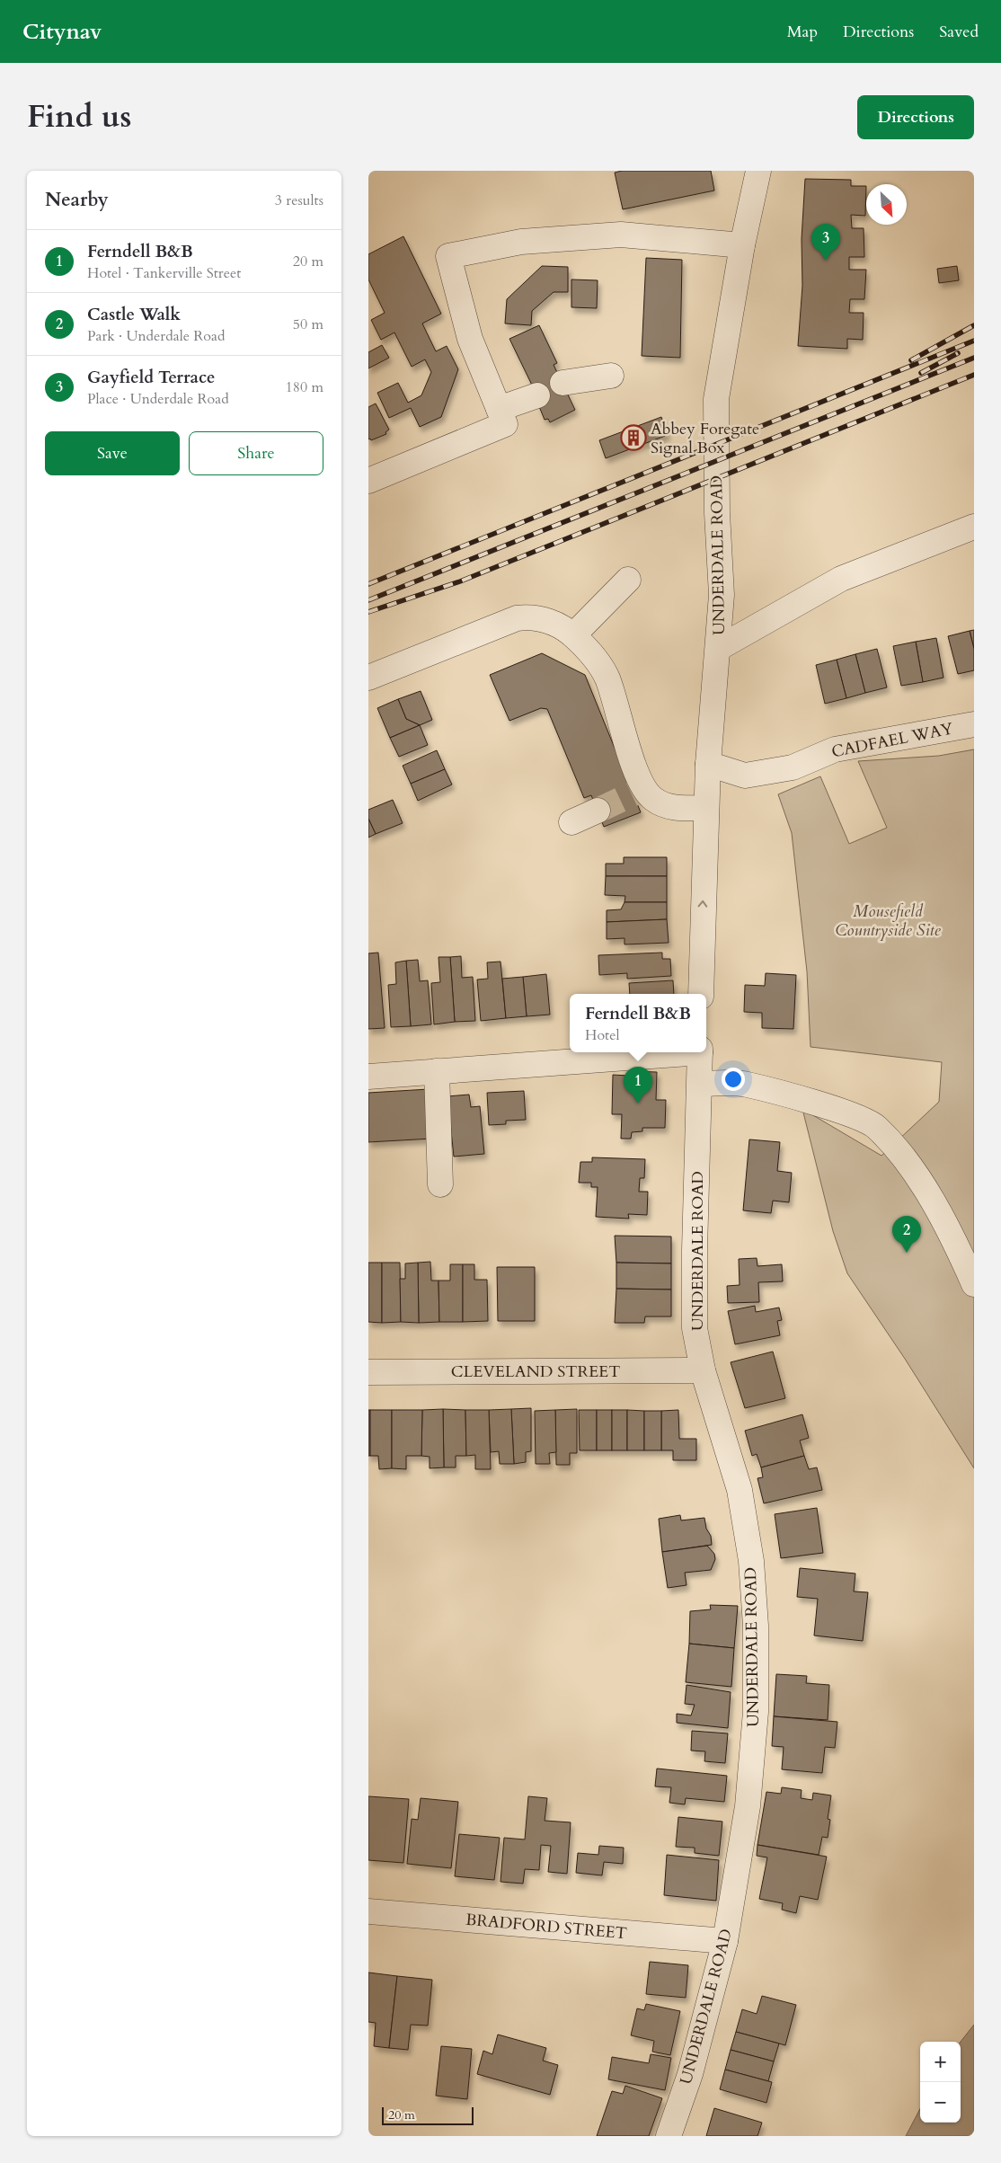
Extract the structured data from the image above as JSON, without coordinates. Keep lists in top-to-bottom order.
{
  "streets": {
    "street": [
      "UNDERDALE ROAD",
      "CADFAEL WAY",
      "CLEVELAND STREET",
      "BRADFORD STREET"
    ]
  },
  "crossings": [
    ["UNDERDALE ROAD", "CADFAEL WAY"],
    ["UNDERDALE ROAD", "CLEVELAND STREET"],
    ["UNDERDALE ROAD", "BRADFORD STREET"]
  ],
  "parks": ["Mousefield Countryside Site"],
  "places": {
    "building": ["Abbey Foregate Signal Box"]
  },
  "scale_bar": "20 m",
  "north": "bottom right",
  "page": {
    "header": "Citynav",
    "nav": ["Map", "Directions", "Saved"],
    "title": "Find us",
    "buttons": [
      "Directions",
      ["Save", "Share"]
    ],
    "heading": ["Nearby", "3 results"],
    "pins": ["3", "1", "2"],
    "list": [
      {
        "mark": "1",
        "name": "Ferndell B&B",
        "note": "Hotel · Tankerville Street",
        "value": "20 m"
      },
      {
        "mark": "2",
        "name": "Castle Walk",
        "note": "Park · Underdale Road",
        "value": "50 m"
      },
      {
        "mark": "3",
        "name": "Gayfield Terrace",
        "note": "Place · Underdale Road",
        "value": "180 m"
      }
    ],
    "popup": ["Ferndell B&B", "Hotel"],
    "map_buttons": ["+", "−"],
    "scale": "20 m"
  }
}
